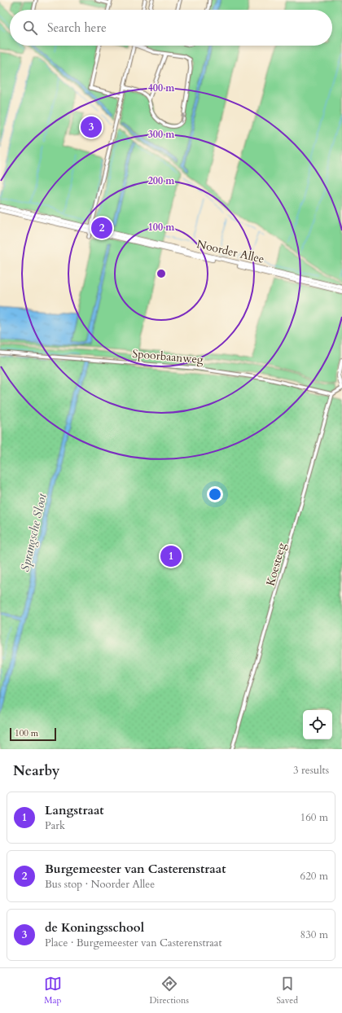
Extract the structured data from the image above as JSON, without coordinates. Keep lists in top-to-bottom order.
{
  "streets": {
    "street": ["Noorder Allee", "Spoorbaanweg", "Koesteeg"]
  },
  "crossings": [
    ["Spoorbaanweg", "Koesteeg"]
  ],
  "water": ["Sprangsche Sloot"],
  "scale_bar": "100 m",
  "page": {
    "search": "Search here",
    "pins": ["3", "2", "1"],
    "scale": "100 m",
    "heading": ["Nearby", "3 results"],
    "list": [
      {
        "mark": "1",
        "name": "Langstraat",
        "note": "Park",
        "value": "160 m"
      },
      {
        "mark": "2",
        "name": "Burgemeester van Casterenstraat",
        "note": "Bus stop · Noorder Allee",
        "value": "620 m"
      },
      {
        "mark": "3",
        "name": "de Koningsschool",
        "note": "Place · Burgemeester van Casterenstraat",
        "value": "830 m"
      }
    ],
    "nav": ["Map", "Directions", "Saved"]
  },
  "rings": [
    "400 m",
    "300 m",
    "200 m",
    "100 m"
  ]
}
